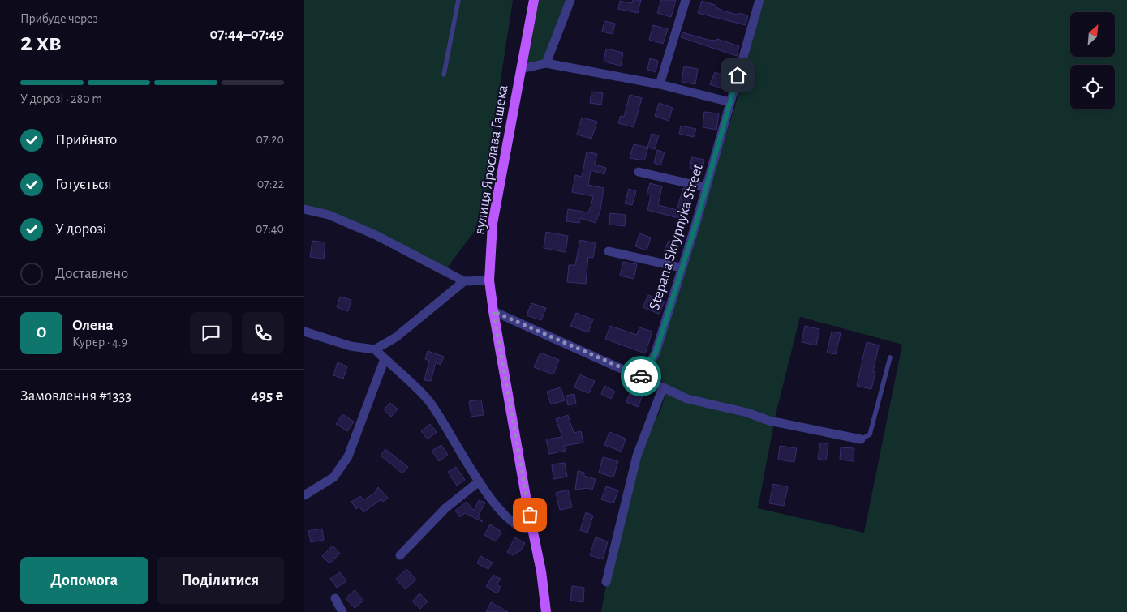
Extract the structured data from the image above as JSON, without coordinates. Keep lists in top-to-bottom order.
{
  "streets": {
    "main road": ["вулиця Ярослава Гашека"],
    "street": ["Stepana Skrypnyka Street"]
  },
  "north": "top right",
  "page": {
    "heading": ["2 хв", "Прибуде через", "07:44–07:49"],
    "panel": [
      "Олена",
      "Кур’єр · 4.9",
      "Замовлення #1333",
      "495 ₴"
    ],
    "bar": "У дорозі · 280 m",
    "list": [
      ["Прийнято", "07:20"],
      ["Готується", "07:22"],
      ["У дорозі", "07:40"],
      "Доставлено"
    ],
    "round": "О",
    "buttons": ["Допомога", "Поділитися"]
  }
}
